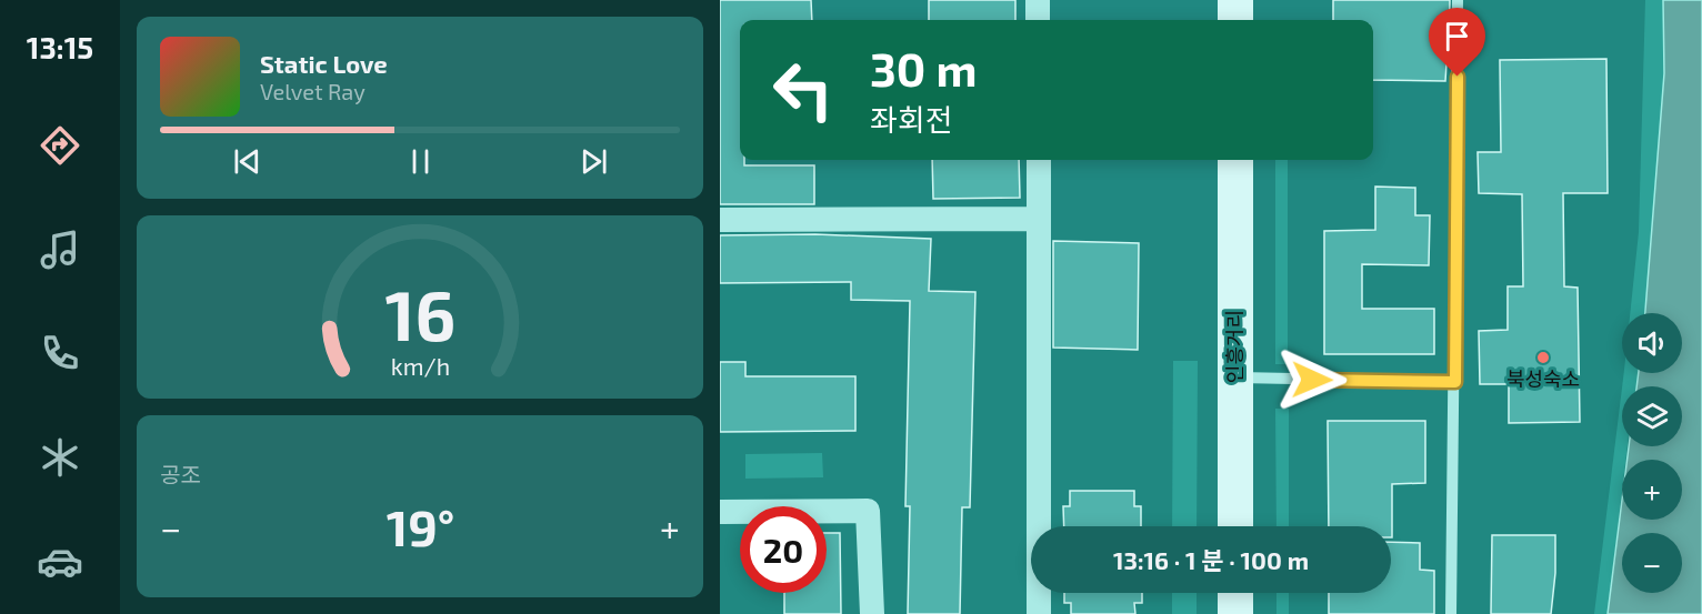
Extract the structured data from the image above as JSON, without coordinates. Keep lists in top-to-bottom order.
{
  "streets": {
    "main road": ["인흥거리"]
  },
  "places": ["북성숙소"],
  "page": {
    "tabs": "13:15",
    "turn": ["30 m", "좌회전"],
    "song": ["Static Love", "Velvet Ray"],
    "map_buttons": ["+", "−"],
    "tile": "공조",
    "heat": ["−", "19°", "+"],
    "limit": "20",
    "trip": "13:16 · 1 분 · 100 m",
    "gauge": ["16", "km/h"]
  }
}
